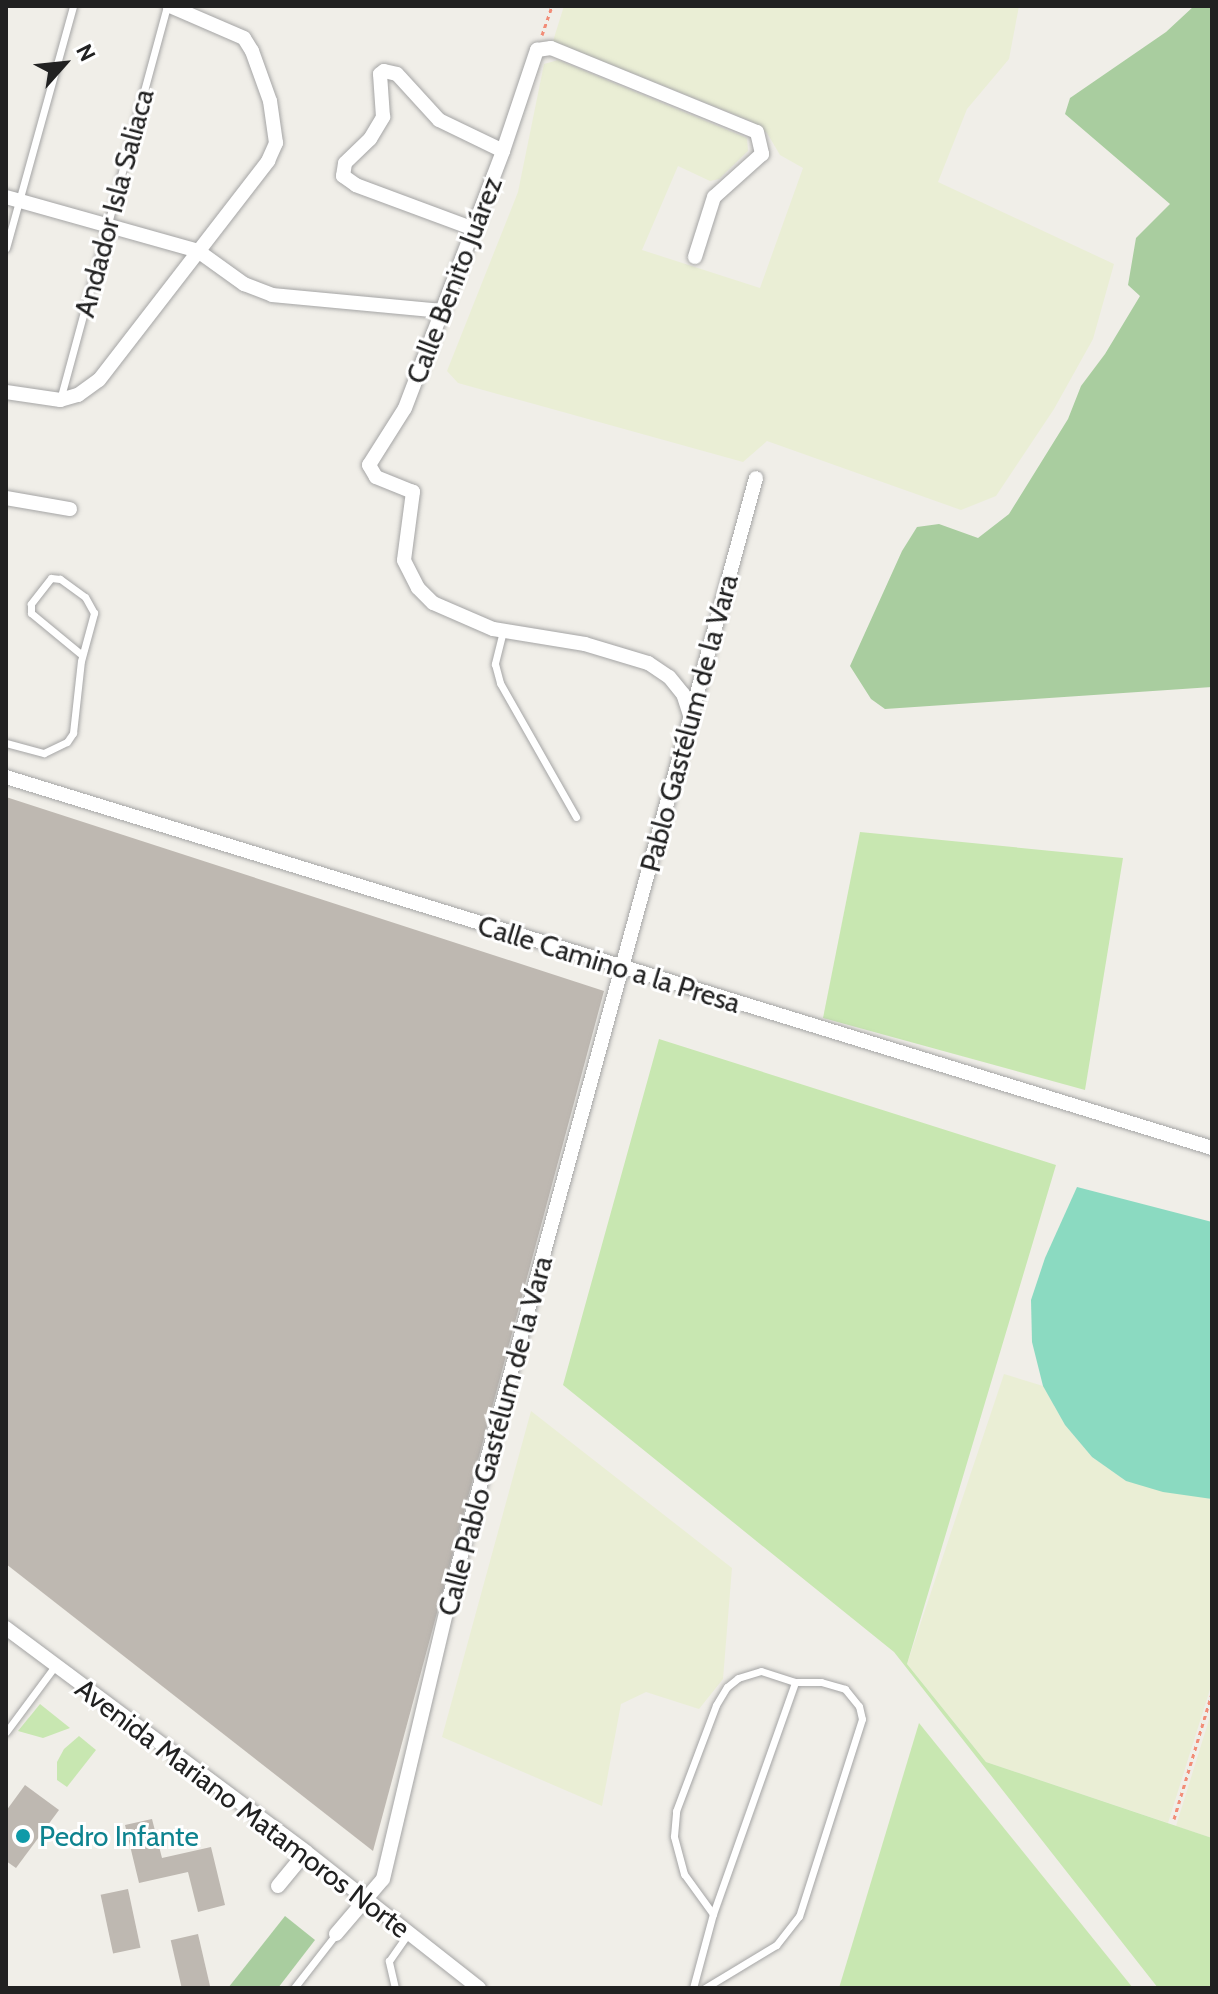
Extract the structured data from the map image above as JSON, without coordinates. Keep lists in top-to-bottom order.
{
  "streets": {
    "street": [
      "Calle Benito Juárez",
      "Pablo Gastélum de la Vara",
      "Calle Camino a la Presa",
      "Calle Pablo Gastélum de la Vara",
      "Avenida Mariano Matamoros Norte"
    ],
    "lane": ["Andador Isla Saliaca"]
  },
  "crossings": [
    ["Pablo Gastélum de la Vara", "Calle Camino a la Presa"],
    ["Pablo Gastélum de la Vara", "Calle Pablo Gastélum de la Vara"],
    ["Calle Camino a la Presa", "Calle Pablo Gastélum de la Vara"],
    ["Calle Pablo Gastélum de la Vara", "Avenida Mariano Matamoros Norte"]
  ],
  "places": ["Pedro Infante"],
  "north": "top right"
}
